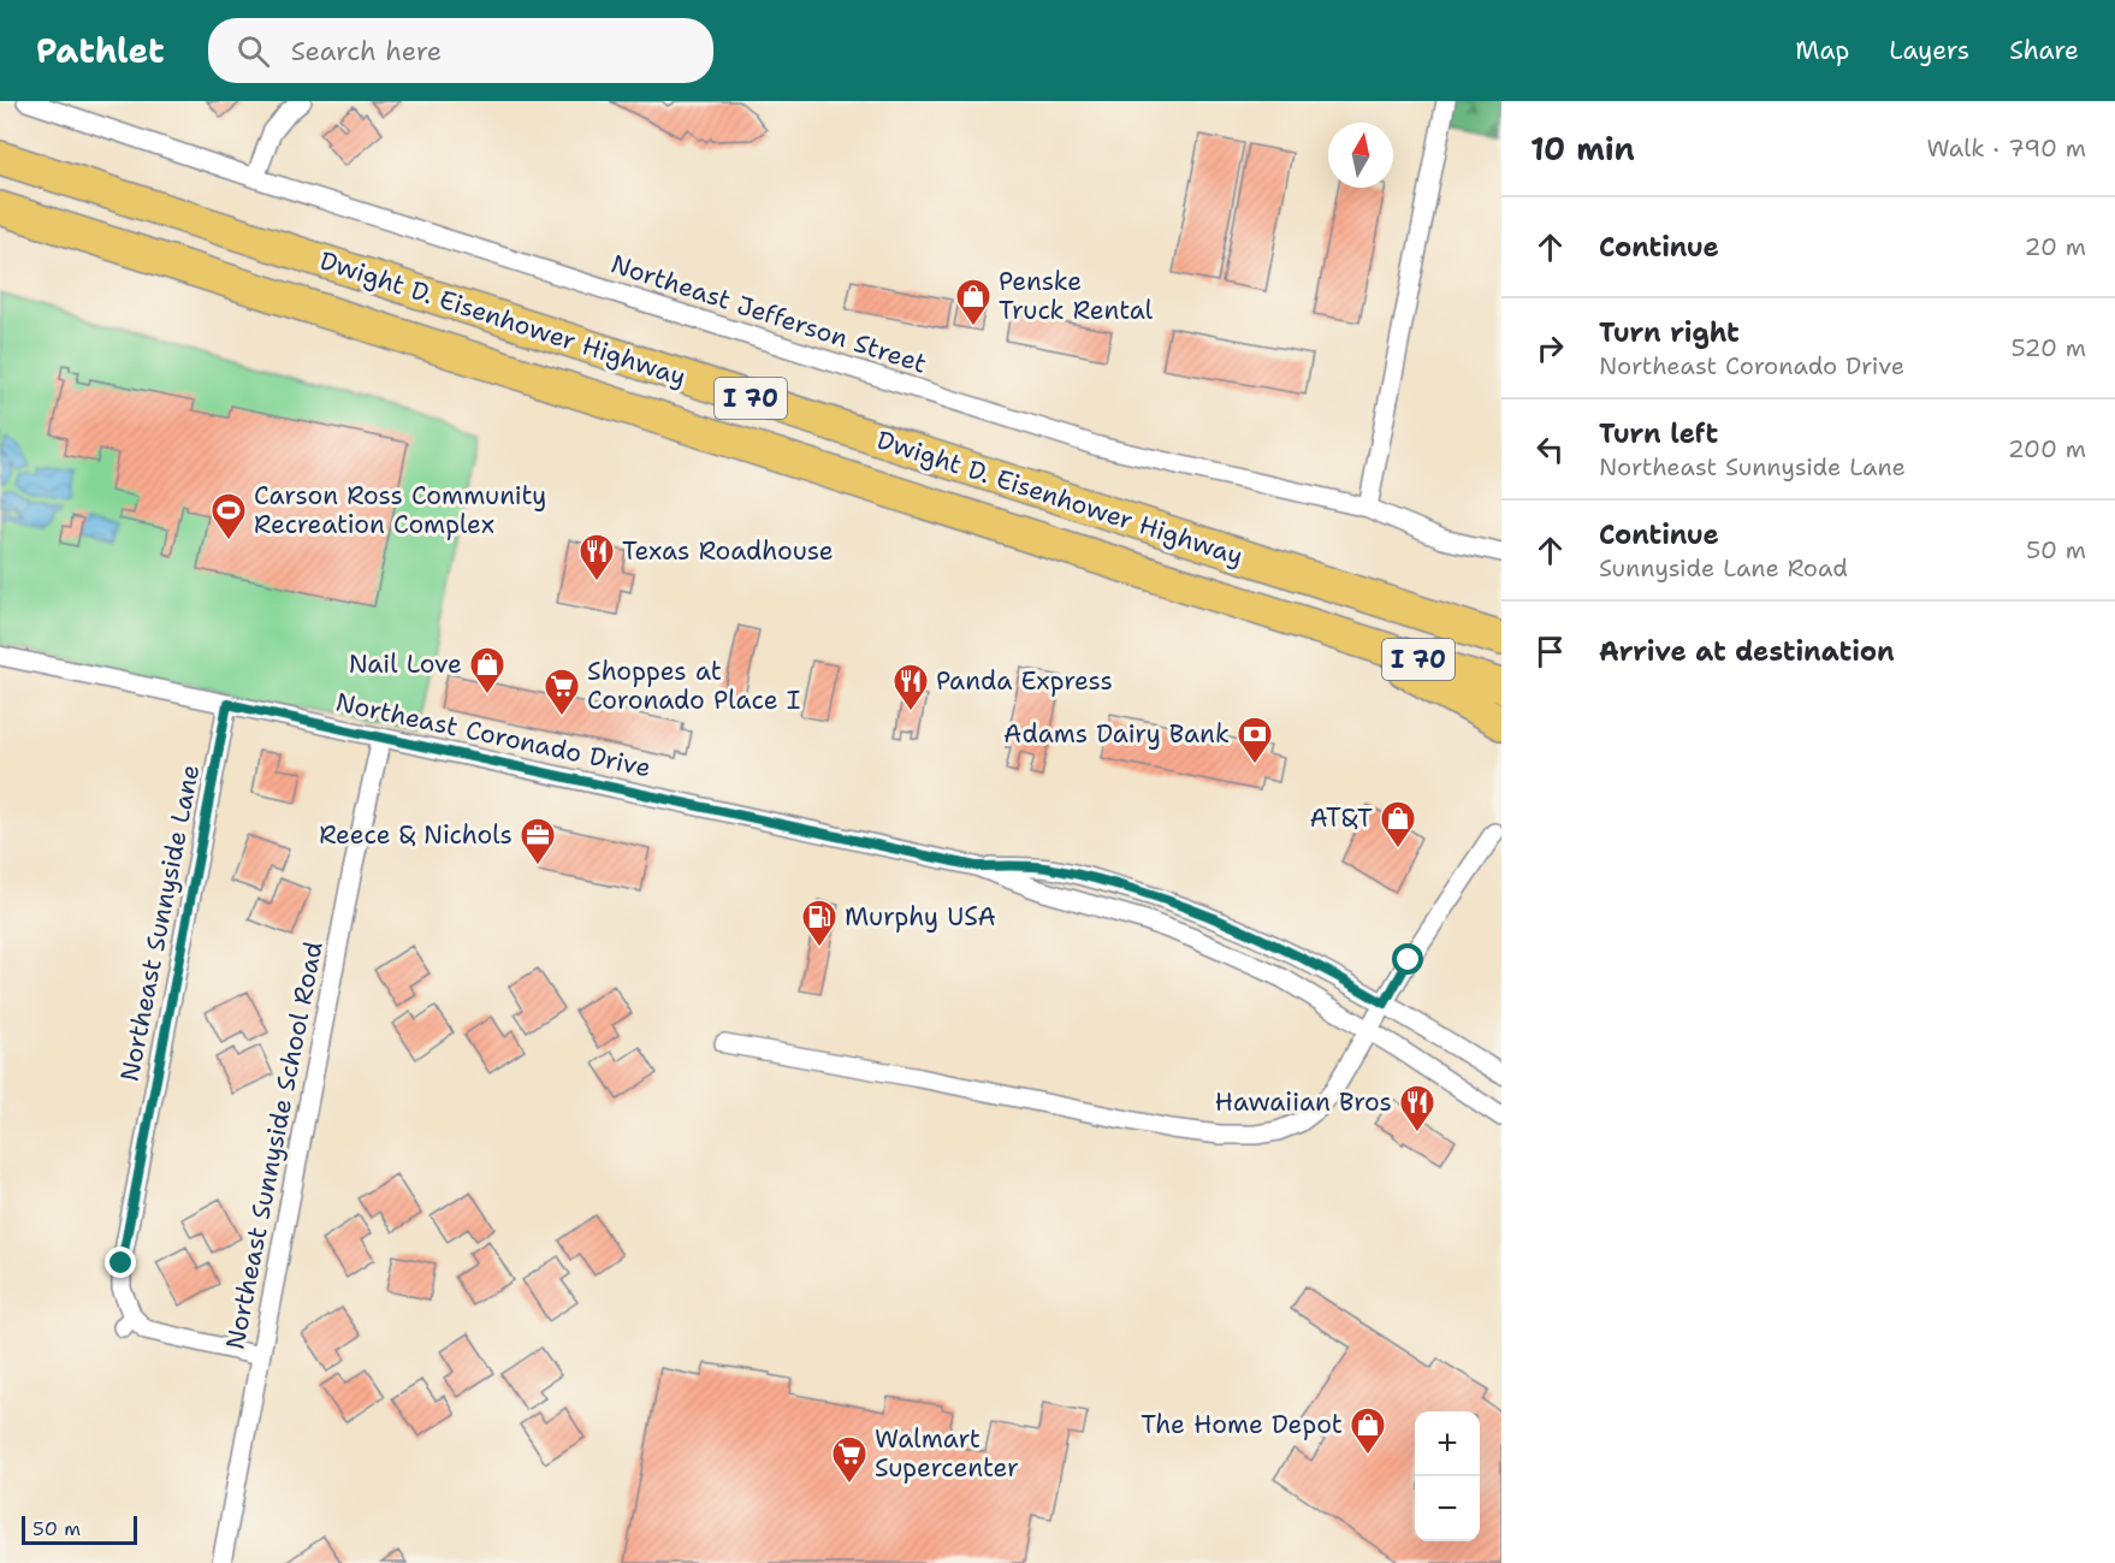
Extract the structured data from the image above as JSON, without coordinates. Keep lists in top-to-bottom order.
{
  "streets": {
    "highway": ["Dwight D. Eisenhower Highway", "I 70"],
    "street": [
      "Northeast Jefferson Street",
      "Northeast Coronado Drive",
      "Northeast Sunnyside Lane",
      "Northeast Sunnyside School Road"
    ]
  },
  "crossings": [
    ["Northeast Coronado Drive", "Northeast Sunnyside Lane"],
    ["Northeast Coronado Drive", "Northeast Sunnyside School Road"],
    ["Northeast Sunnyside Lane", "Northeast Sunnyside School Road"]
  ],
  "places": {
    "shop": [
      "Penske Truck Rental",
      "Nail Love",
      "AT&T",
      "The Home Depot"
    ],
    "sports": ["Carson Ross Community Recreation Complex"],
    "restaurant": ["Texas Roadhouse", "Panda Express", "Hawaiian Bros"],
    "supermarket": ["Shoppes at Coronado Place I", "Walmart Supercenter"],
    "bank": ["Adams Dairy Bank"],
    "office": ["Reece & Nichols"],
    "fuel station": ["Murphy USA"]
  },
  "scale_bar": "50 m",
  "north": "top",
  "page": {
    "header": "Pathlet",
    "search": "Search here",
    "nav": ["Map", "Layers", "Share"],
    "heading": ["10 min", "Walk · 790 m"],
    "list": [
      ["Continue", "20 m"],
      ["Turn right", "Northeast Coronado Drive", "520 m"],
      ["Turn left", "Northeast Sunnyside Lane", "200 m"],
      ["Continue", "Sunnyside Lane Road", "50 m"],
      "Arrive at destination"
    ],
    "map_buttons": ["+", "−"],
    "scale": "50 m"
  }
}
